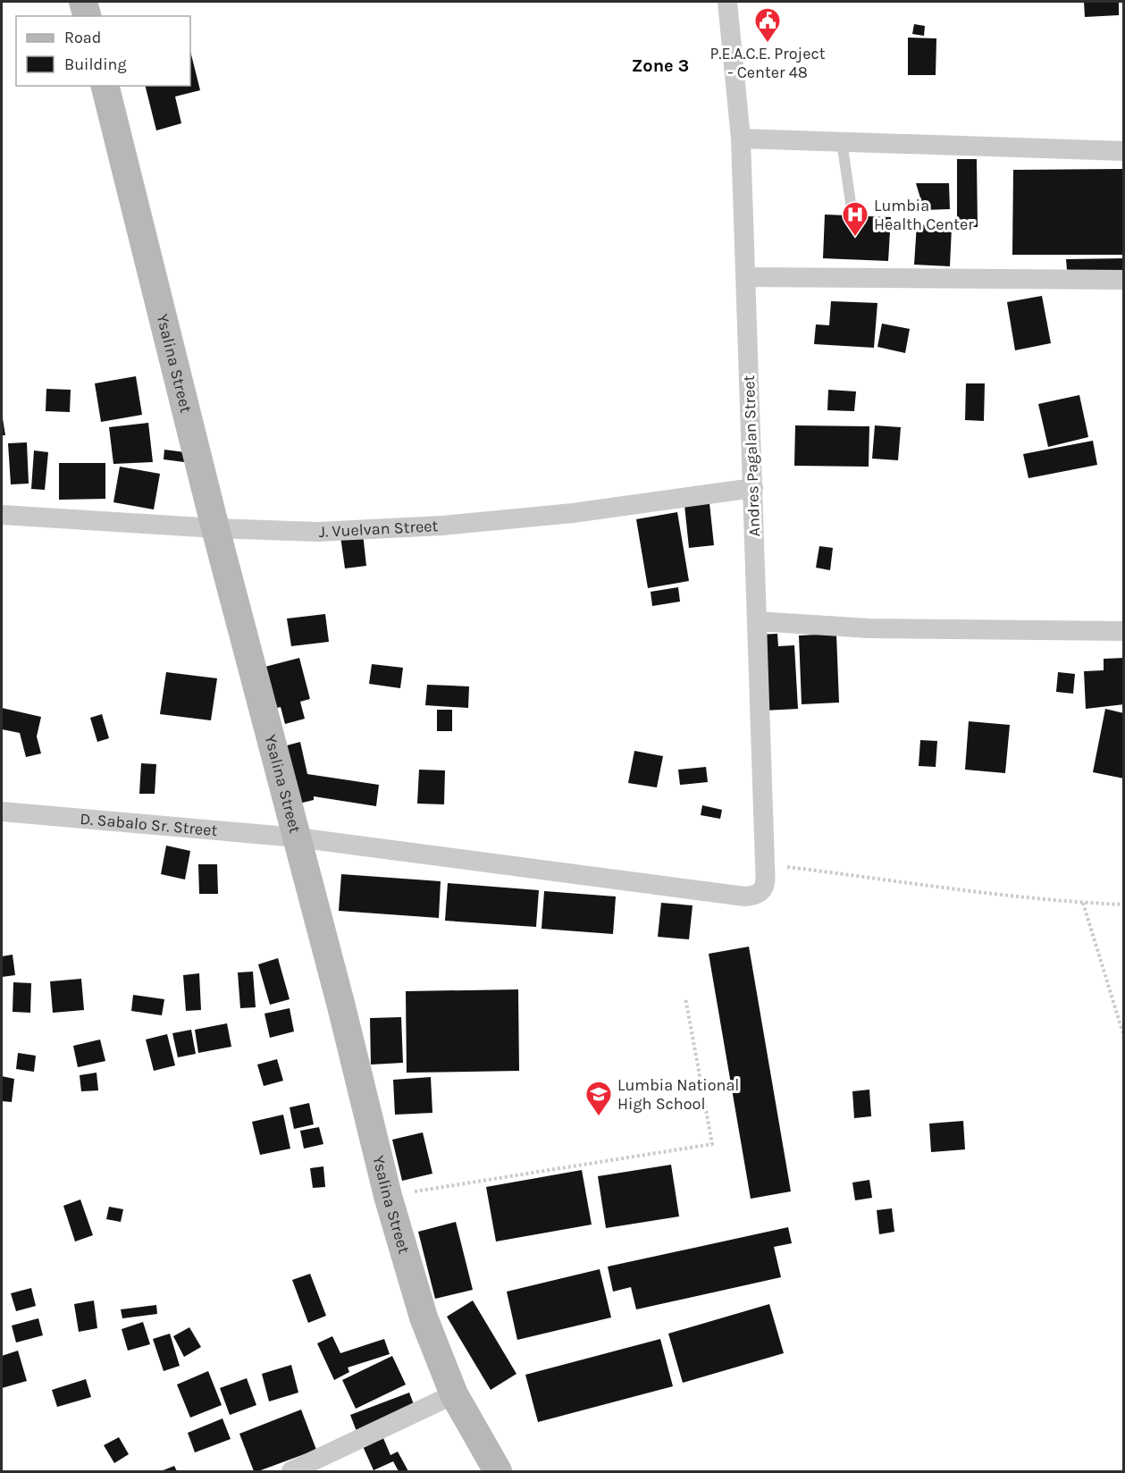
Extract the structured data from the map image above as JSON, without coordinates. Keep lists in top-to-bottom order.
{
  "streets": {
    "street": [
      "Ysalina Street",
      "Andres Pagalan Street",
      "J. Vuelvan Street",
      "D. Sabalo Sr. Street"
    ]
  },
  "crossings": [
    ["Ysalina Street", "J. Vuelvan Street"],
    ["Ysalina Street", "D. Sabalo Sr. Street"],
    ["Andres Pagalan Street", "J. Vuelvan Street"],
    ["Andres Pagalan Street", "D. Sabalo Sr. Street"]
  ],
  "districts": ["Zone 3"],
  "places": {
    "public building": ["P.E.A.C.E. Project - Center 48"],
    "hospital": ["Lumbia Health Center"],
    "school or university": ["Lumbia National High School"]
  },
  "legend": ["Road", "Building"]
}
